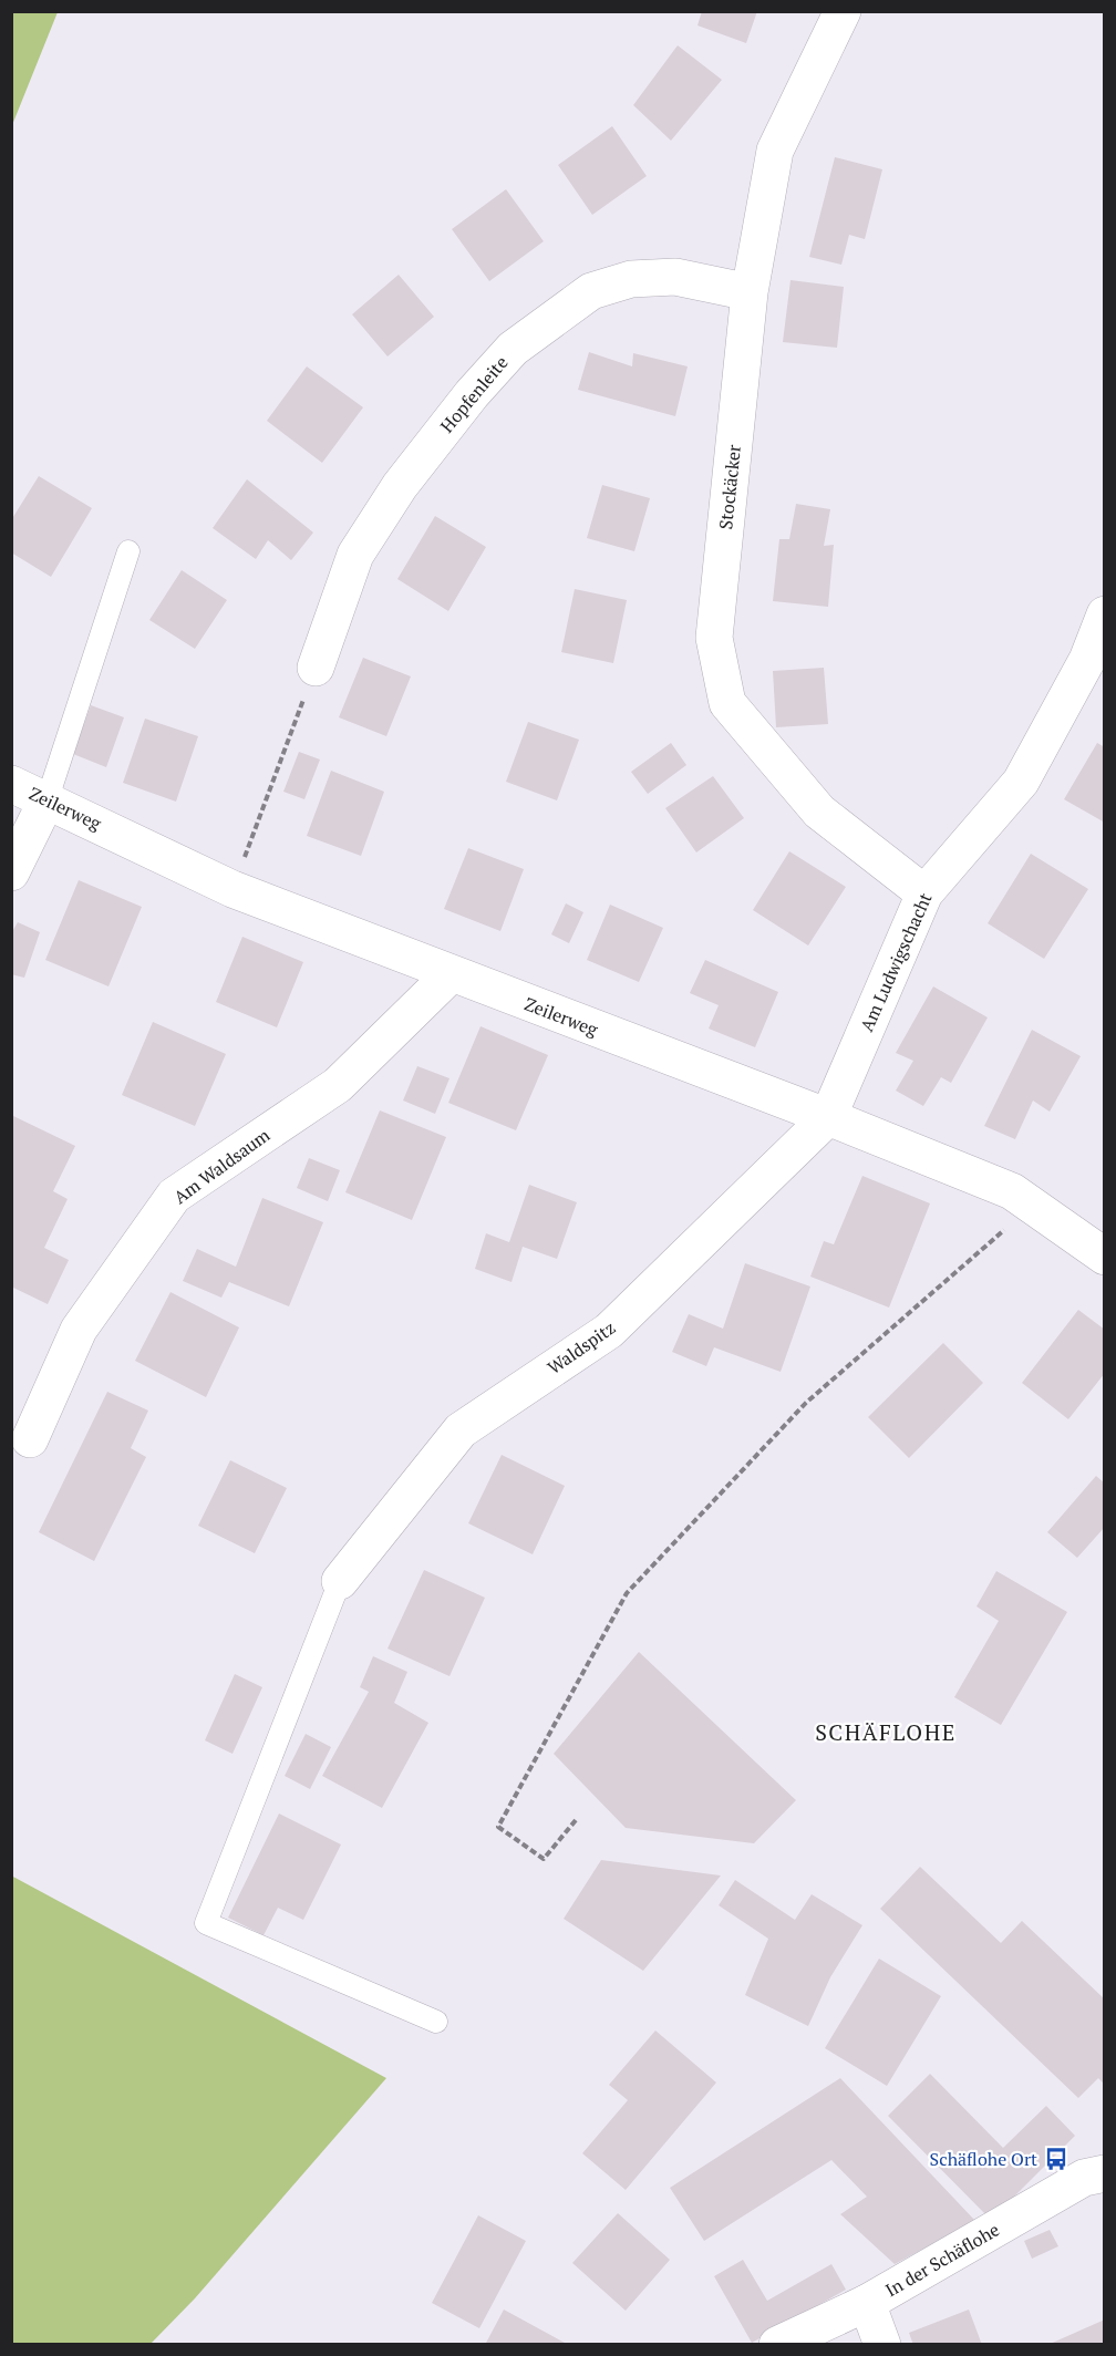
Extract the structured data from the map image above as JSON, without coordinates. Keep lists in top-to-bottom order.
{
  "streets": {
    "street": [
      "Hopfenleite",
      "Stockäcker",
      "Zeilerweg",
      "Am Ludwigschacht",
      "Am Waldsaum",
      "Waldspitz",
      "In der Schäflohe"
    ]
  },
  "crossings": [
    ["Hopfenleite", "Stockäcker"],
    ["Stockäcker", "Am Ludwigschacht"],
    ["Zeilerweg", "Am Ludwigschacht"],
    ["Zeilerweg", "Am Waldsaum"],
    ["Zeilerweg", "Waldspitz"],
    ["Am Ludwigschacht", "Waldspitz"]
  ],
  "districts": ["SCHÄFLOHE"],
  "places": {
    "bus stop": ["Schäflohe Ort"]
  }
}
